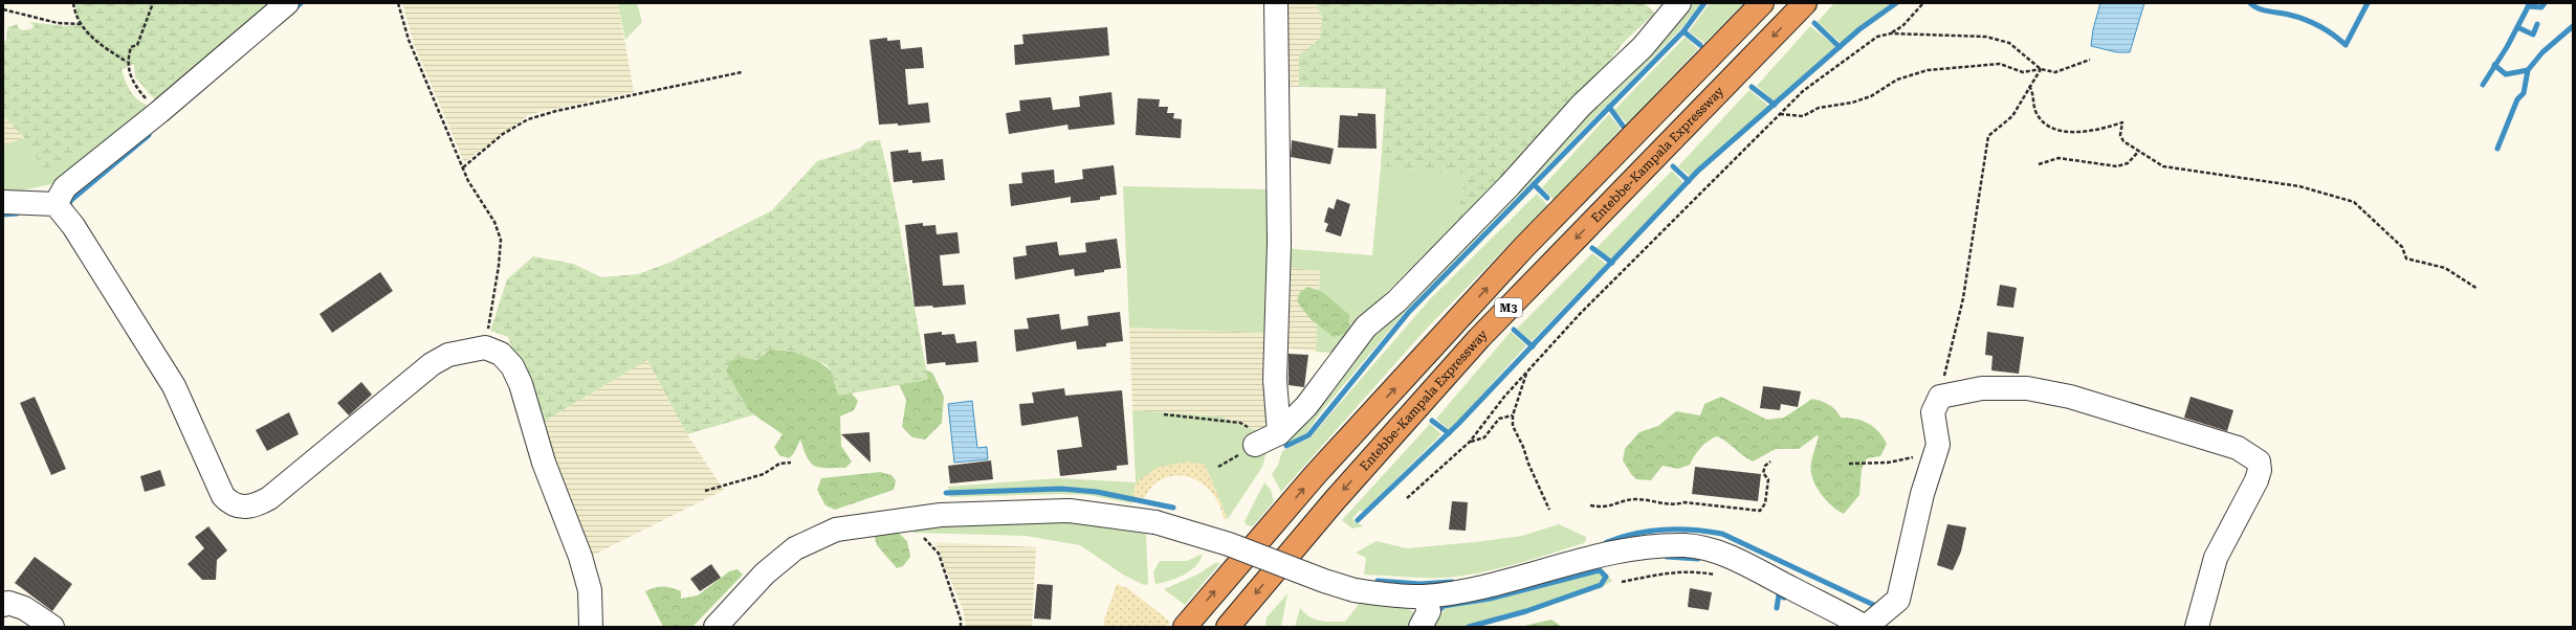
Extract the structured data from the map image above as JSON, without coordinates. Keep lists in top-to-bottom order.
{
  "streets": {
    "highway": ["Entebbe-Kampala Expressway", "M3"]
  }
}
